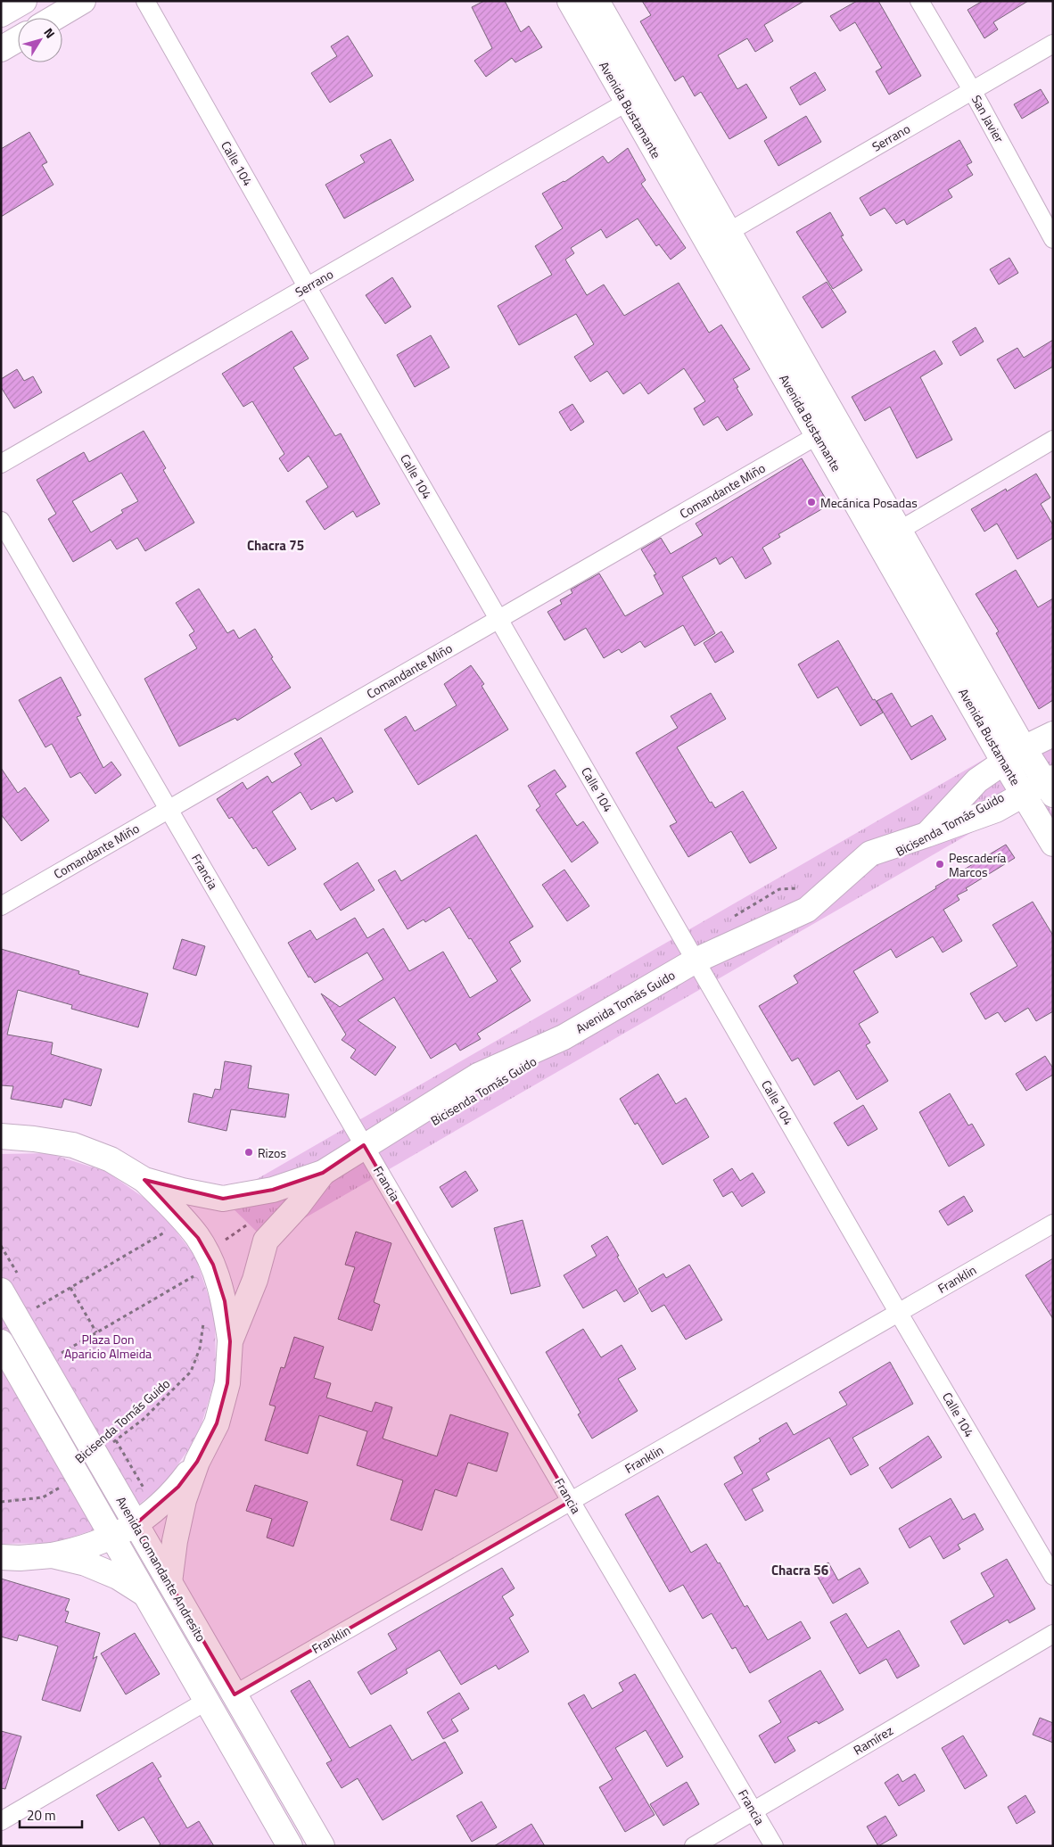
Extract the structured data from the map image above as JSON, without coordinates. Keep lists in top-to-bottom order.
{
  "streets": {
    "main road": ["Avenida Bustamante", "Avenida Tomás Guido", "Avenida Comandante Andresito"],
    "street": [
      "San Javier",
      "Serrano",
      "Calle 104",
      "Comandante Miño",
      "Francia",
      "Franklin",
      "Ramírez"
    ],
    "path": ["Bicisenda Tomás Guido"]
  },
  "crossings": [
    ["Avenida Bustamante", "Serrano"],
    ["Avenida Bustamante", "Comandante Miño"],
    ["Avenida Bustamante", "Avenida Tomás Guido"],
    ["San Javier", "Serrano"],
    ["Serrano", "Calle 104"],
    ["Calle 104", "Comandante Miño"],
    ["Calle 104", "Avenida Tomás Guido"],
    ["Calle 104", "Franklin"],
    ["Comandante Miño", "Francia"],
    ["Bicisenda Tomás Guido", "Avenida Comandante Andresito"],
    ["Francia", "Avenida Tomás Guido"],
    ["Francia", "Franklin"],
    ["Francia", "Ramírez"],
    ["Avenida Tomás Guido", "Avenida Comandante Andresito"],
    ["Franklin", "Avenida Comandante Andresito"]
  ],
  "districts": ["Chacra 75", "Chacra 56"],
  "parks": ["Plaza Don Aparicio Almeida"],
  "places": ["Mecánica Posadas", "Pescadería Marcos", "Rizos"],
  "scale_bar": "20 m",
  "north": "top right"
}
